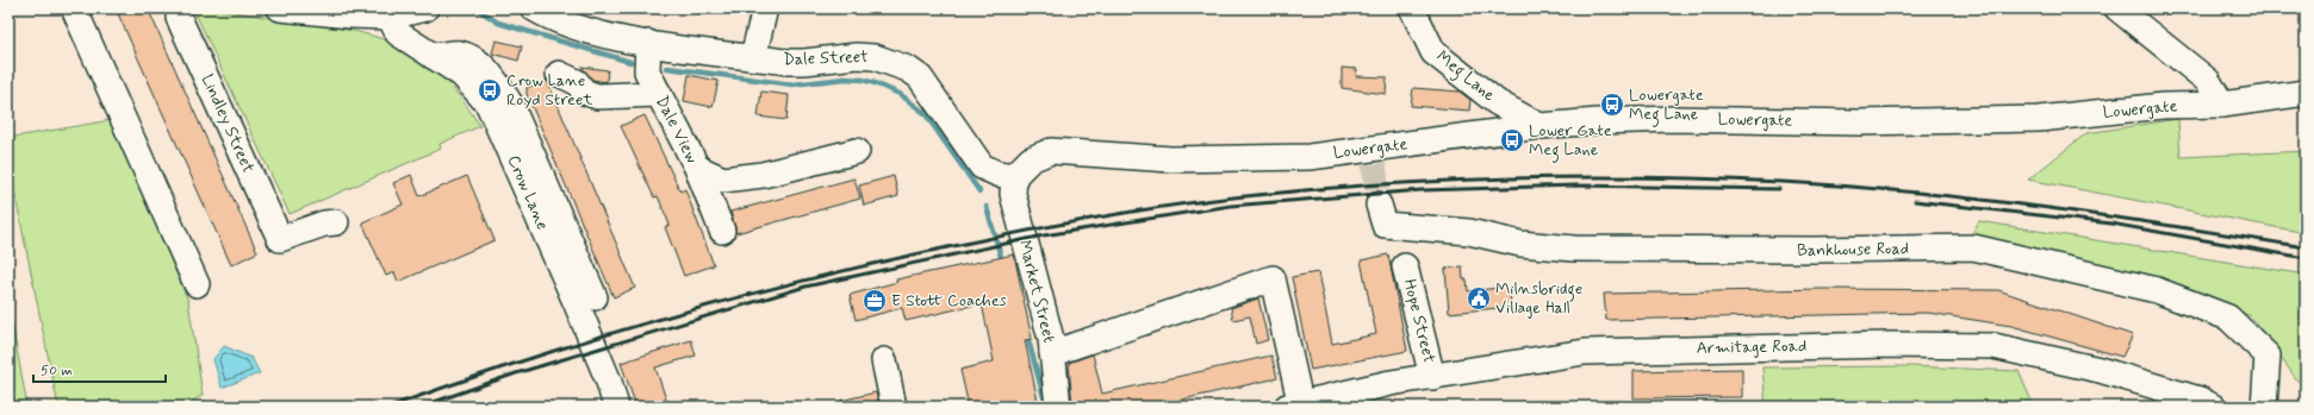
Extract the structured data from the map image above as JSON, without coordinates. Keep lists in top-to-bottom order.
{
  "streets": {
    "street": [
      "Dale Street",
      "Meg Lane",
      "Lowergate",
      "Lindley Street",
      "Dale View",
      "Crow Lane",
      "Bankhouse Road",
      "Market Street",
      "Hope Street",
      "Armitage Road"
    ]
  },
  "crossings": [
    ["Dale Street", "Lowergate"],
    ["Dale Street", "Dale View"],
    ["Dale Street", "Market Street"],
    ["Meg Lane", "Lowergate"],
    ["Lowergate", "Market Street"],
    ["Hope Street", "Armitage Road"]
  ],
  "places": {
    "bus stop": ["Crow Lane Royd Street", "Lowergate Meg Lane", "Lower Gate Meg Lane"],
    "public building": ["Milnsbridge Village Hall"],
    "office": ["E Stott Coaches"]
  },
  "scale_bar": "50 m"
}
